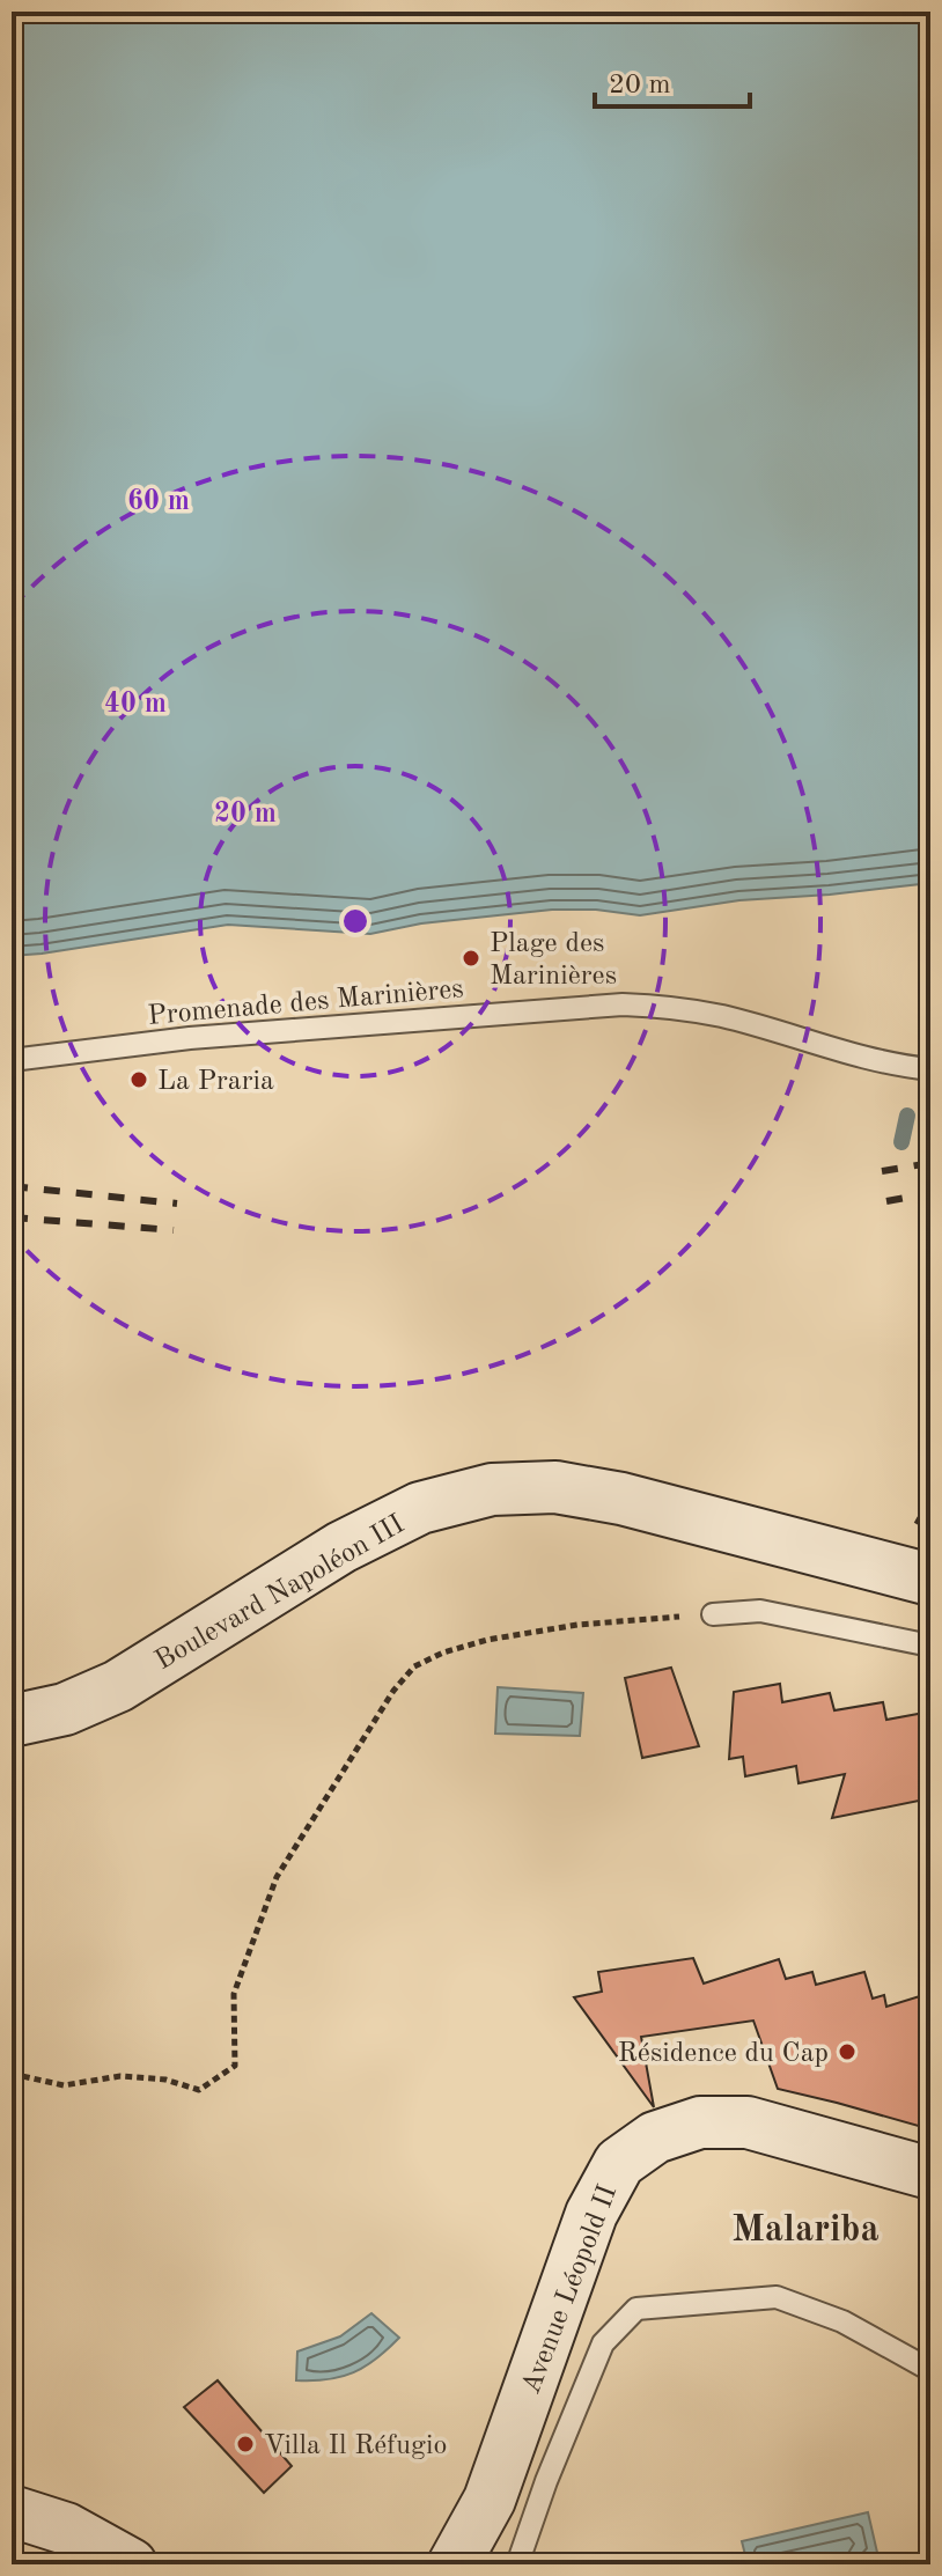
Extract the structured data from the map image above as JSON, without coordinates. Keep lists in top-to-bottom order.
{
  "streets": {
    "main road": ["Boulevard Napoléon III", "Avenue Léopold II"],
    "lane": ["Promenade des Marinières"]
  },
  "districts": ["Malariba"],
  "places": [
    "Plage des Marinières",
    "La Praria",
    "Résidence du Cap",
    "Villa Il Réfugio"
  ],
  "scale_bar": "20 m",
  "rings": ["60 m", "40 m", "20 m"]
}
